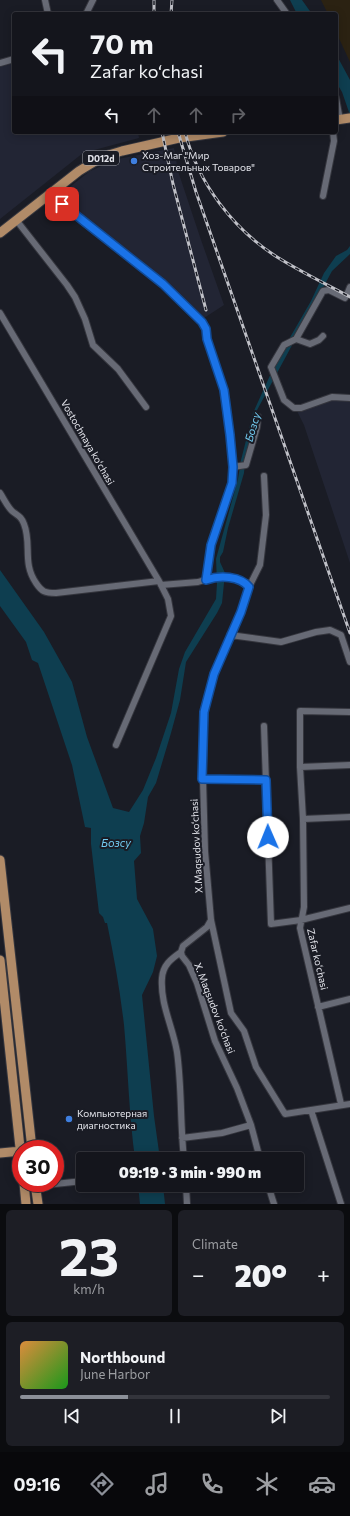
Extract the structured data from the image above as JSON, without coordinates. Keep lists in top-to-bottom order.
{
  "streets": {
    "main road": ["D012d"],
    "street": [
      "Vostochnaya ko‘chasi",
      "X.Maqsudov ko‘chasi",
      "Zafar ko‘chasi",
      "X. Maqsudov ko‘chasi"
    ]
  },
  "water": ["Бозсу"],
  "places": ["Хоз-Маг \"Мир Строительных Товаров\"", "Компьютерная диагностика"],
  "page": {
    "turn": ["70 m", "Zafar ko‘chasi"],
    "limit": "30",
    "trip": "09:19 · 3 min · 990 m",
    "tile": [
      ["23", "km/h"],
      "Climate"
    ],
    "heat": ["−", "20°", "+"],
    "song": ["Northbound", "June Harbor"],
    "tabs": "09:16"
  }
}
